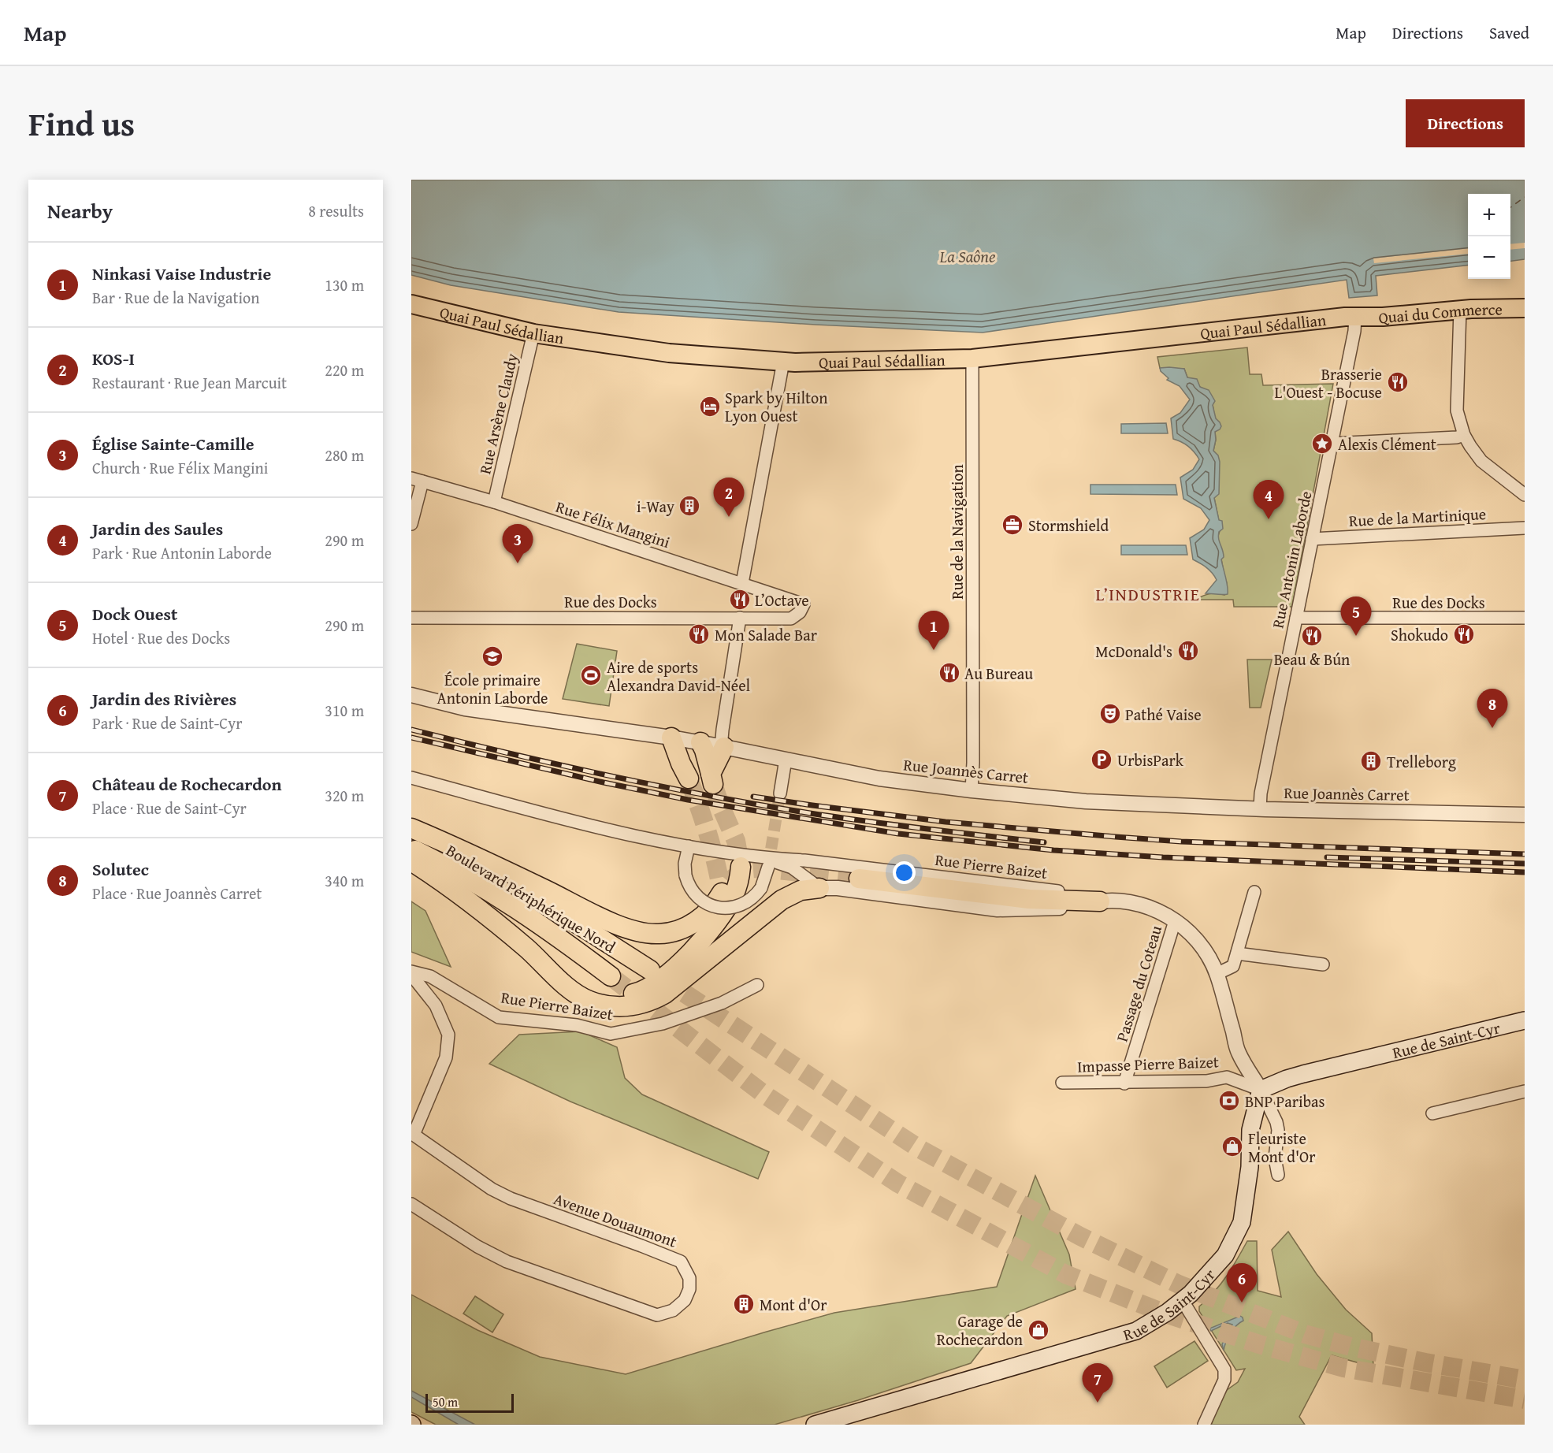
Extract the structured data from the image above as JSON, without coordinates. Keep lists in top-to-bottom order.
{
  "streets": {
    "highway": ["Boulevard Périphérique Nord"],
    "main road": ["Quai du Commerce", "Quai Paul Sédallian", "Rue de Saint-Cyr"],
    "street": [
      "Rue Arsène Claudy",
      "Rue de la Martinique",
      "Rue Félix Mangini",
      "Rue de la Navigation",
      "Rue Antonin Laborde",
      "Rue des Docks",
      "Rue Joannès Carret",
      "Rue Pierre Baizet",
      "Passage du Coteau",
      "Impasse Pierre Baizet",
      "Avenue Douaumont"
    ]
  },
  "crossings": [
    ["Quai du Commerce", "Quai Paul Sédallian"],
    ["Quai du Commerce", "Rue Antonin Laborde"],
    ["Quai Paul Sédallian", "Rue Arsène Claudy"],
    ["Quai Paul Sédallian", "Rue de la Navigation"],
    ["Quai Paul Sédallian", "Rue Antonin Laborde"],
    ["Rue Arsène Claudy", "Rue Félix Mangini"],
    ["Rue de la Martinique", "Rue Antonin Laborde"],
    ["Rue Félix Mangini", "Rue des Docks"],
    ["Rue de la Navigation", "Rue Joannès Carret"],
    ["Rue Antonin Laborde", "Rue des Docks"],
    ["Rue Antonin Laborde", "Rue Joannès Carret"],
    ["Rue Pierre Baizet", "Passage du Coteau"],
    ["Rue Pierre Baizet", "Rue de Saint-Cyr"],
    ["Rue Pierre Baizet", "Impasse Pierre Baizet"],
    ["Rue Pierre Baizet", "Avenue Douaumont"],
    ["Passage du Coteau", "Impasse Pierre Baizet"],
    ["Rue de Saint-Cyr", "Impasse Pierre Baizet"]
  ],
  "districts": ["L’INDUSTRIE"],
  "water": ["La Saône"],
  "places": {
    "restaurant": [
      "Brasserie L'Ouest - Bocuse",
      "L’Octave",
      "Mon Salade Bar",
      "Shokudo",
      "Beau & Bún",
      "McDonald's",
      "Au Bureau"
    ],
    "hotel": ["Spark by Hilton Lyon Ouest"],
    "place": ["Alexis Clément"],
    "building": ["i-Way", "Trelleborg", "Mont d'Or"],
    "office": ["Stormshield"],
    "school or university": ["École primaire Antonin Laborde"],
    "sports": ["Aire de sports Alexandra David-Néel"],
    "theatre": ["Pathé Vaise"],
    "parking": ["UrbisPark"],
    "bank": ["BNP Paribas"],
    "shop": ["Fleuriste Mont d'Or", "Garage de Rochecardon"]
  },
  "scale_bar": "50 m",
  "page": {
    "header": "Map",
    "nav": ["Map", "Directions", "Saved"],
    "title": "Find us",
    "buttons": "Directions",
    "heading": ["Nearby", "8 results"],
    "map_buttons": ["+", "−"],
    "list": [
      {
        "mark": "1",
        "name": "Ninkasi Vaise Industrie",
        "note": "Bar · Rue de la Navigation",
        "value": "130 m"
      },
      {
        "mark": "2",
        "name": "KOS-I",
        "note": "Restaurant · Rue Jean Marcuit",
        "value": "220 m"
      },
      {
        "mark": "3",
        "name": "Église Sainte-Camille",
        "note": "Church · Rue Félix Mangini",
        "value": "280 m"
      },
      {
        "mark": "4",
        "name": "Jardin des Saules",
        "note": "Park · Rue Antonin Laborde",
        "value": "290 m"
      },
      {
        "mark": "5",
        "name": "Dock Ouest",
        "note": "Hotel · Rue des Docks",
        "value": "290 m"
      },
      {
        "mark": "6",
        "name": "Jardin des Rivières",
        "note": "Park · Rue de Saint-Cyr",
        "value": "310 m"
      },
      {
        "mark": "7",
        "name": "Château de Rochecardon",
        "note": "Place · Rue de Saint-Cyr",
        "value": "320 m"
      },
      {
        "mark": "8",
        "name": "Solutec",
        "note": "Place · Rue Joannès Carret",
        "value": "340 m"
      }
    ],
    "pins": [
      "2",
      "4",
      "3",
      "5",
      "1",
      "8",
      "6",
      "7"
    ],
    "scale": "50 m"
  }
}
